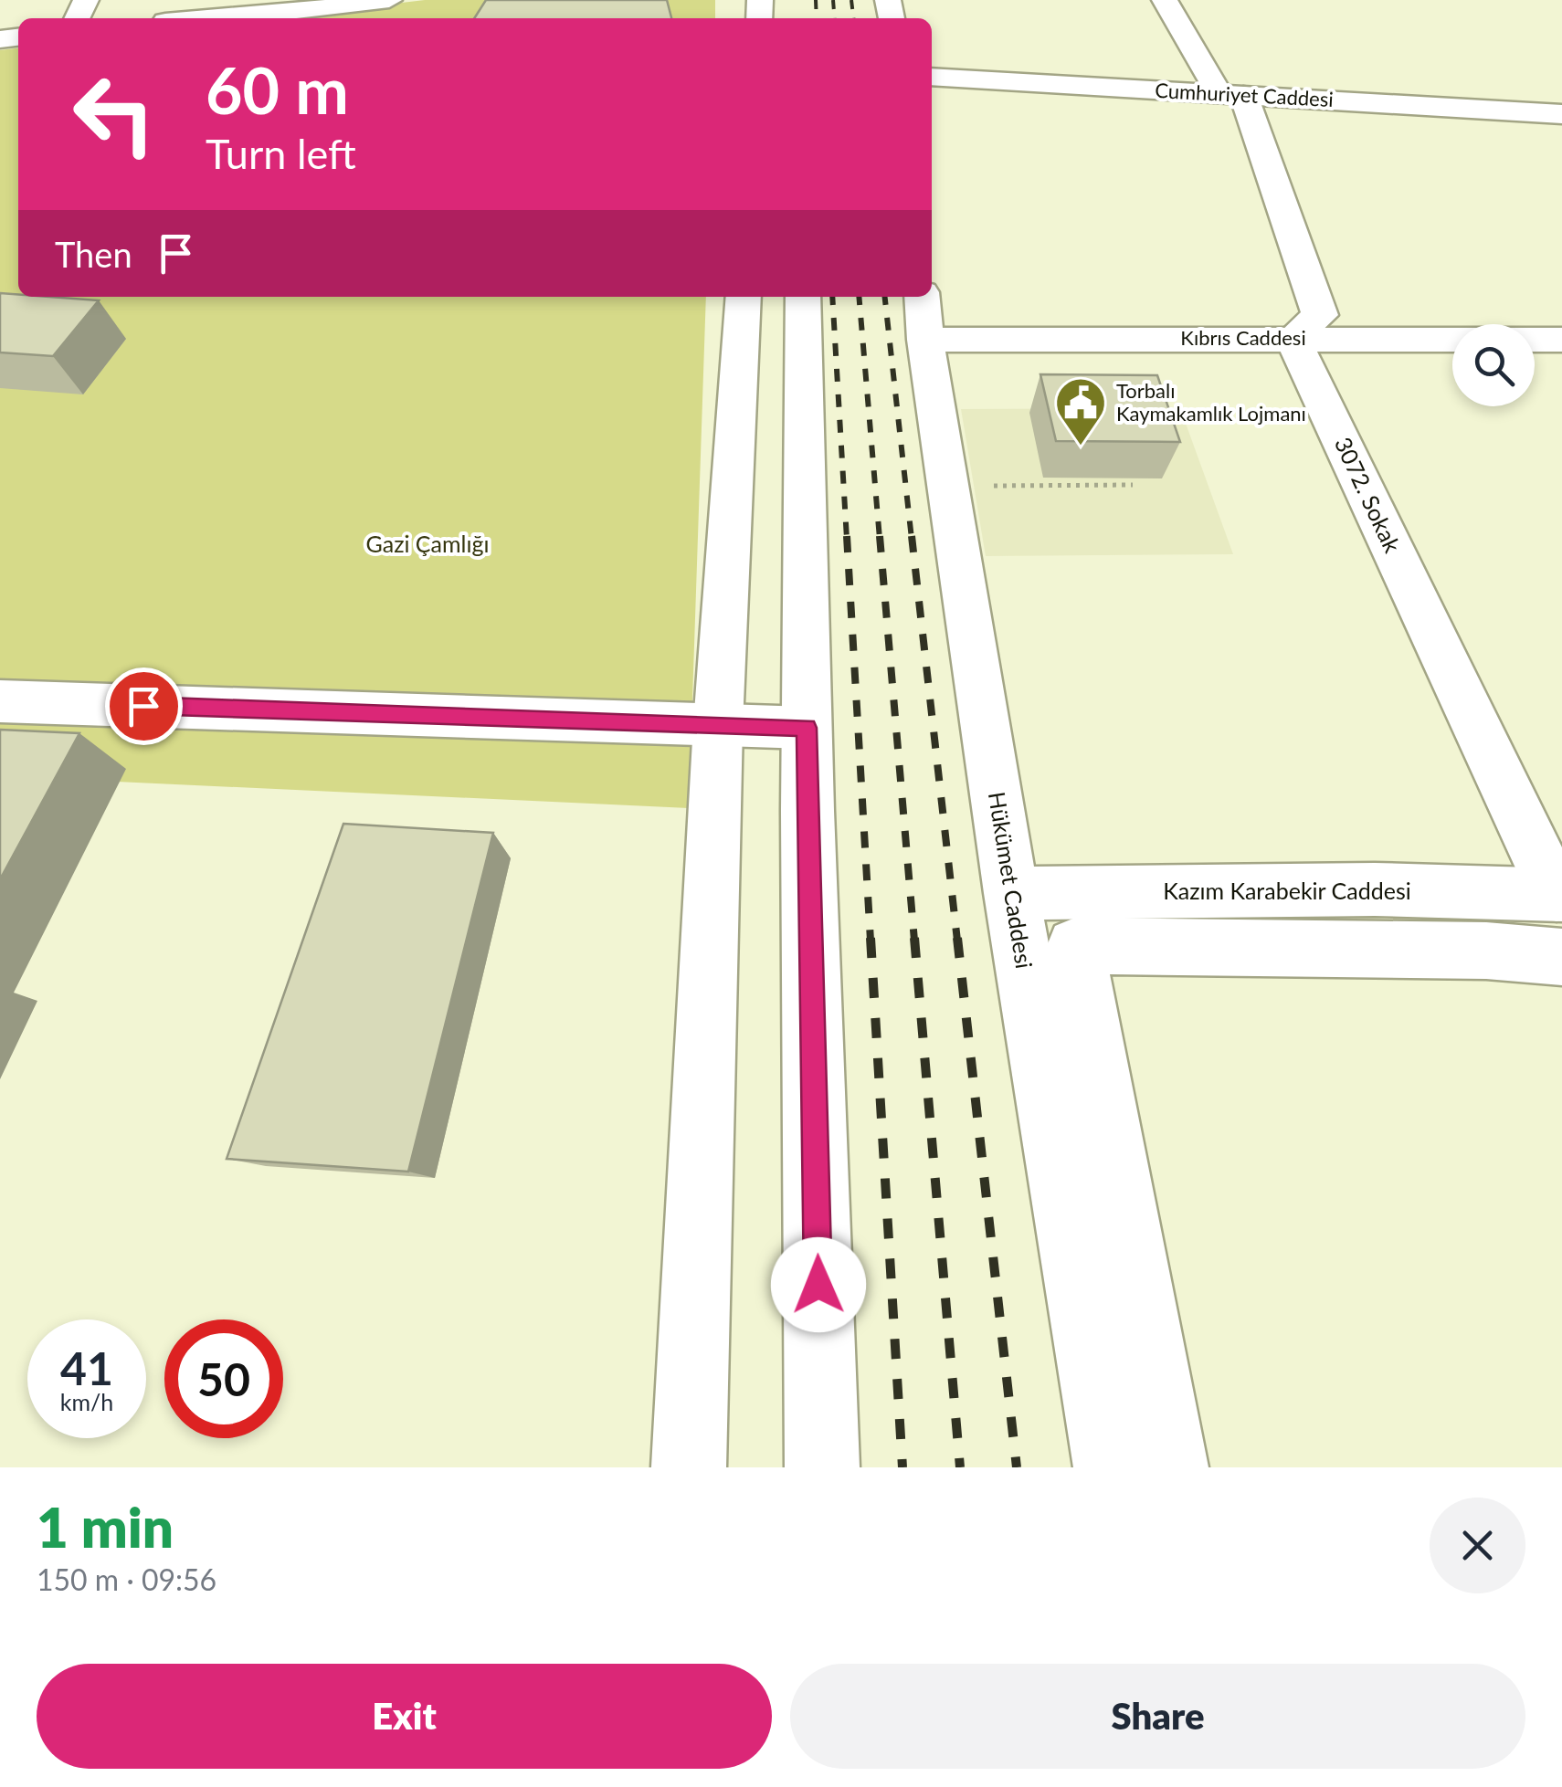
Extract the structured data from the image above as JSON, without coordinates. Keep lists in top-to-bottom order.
{
  "streets": {
    "main road": [
      "Cumhuriyet Caddesi",
      "Kıbrıs Caddesi",
      "3072. Sokak",
      "Hükümet Caddesi",
      "Kazım Karabekir Caddesi"
    ]
  },
  "crossings": [
    ["Kıbrıs Caddesi", "3072. Sokak"],
    ["Kıbrıs Caddesi", "Hükümet Caddesi"],
    ["3072. Sokak", "Kazım Karabekir Caddesi"],
    ["Hükümet Caddesi", "Kazım Karabekir Caddesi"]
  ],
  "parks": ["Gazi Çamlığı"],
  "places": {
    "public building": ["Torbalı Kaymakamlık Lojmanı"]
  },
  "page": {
    "turn": ["60 m", "Turn left"],
    "then": "Then",
    "speed": "41 km/h",
    "limit": "50",
    "heading": ["1 min", "150 m · 09:56"],
    "buttons": ["Exit", "Share"]
  }
}
